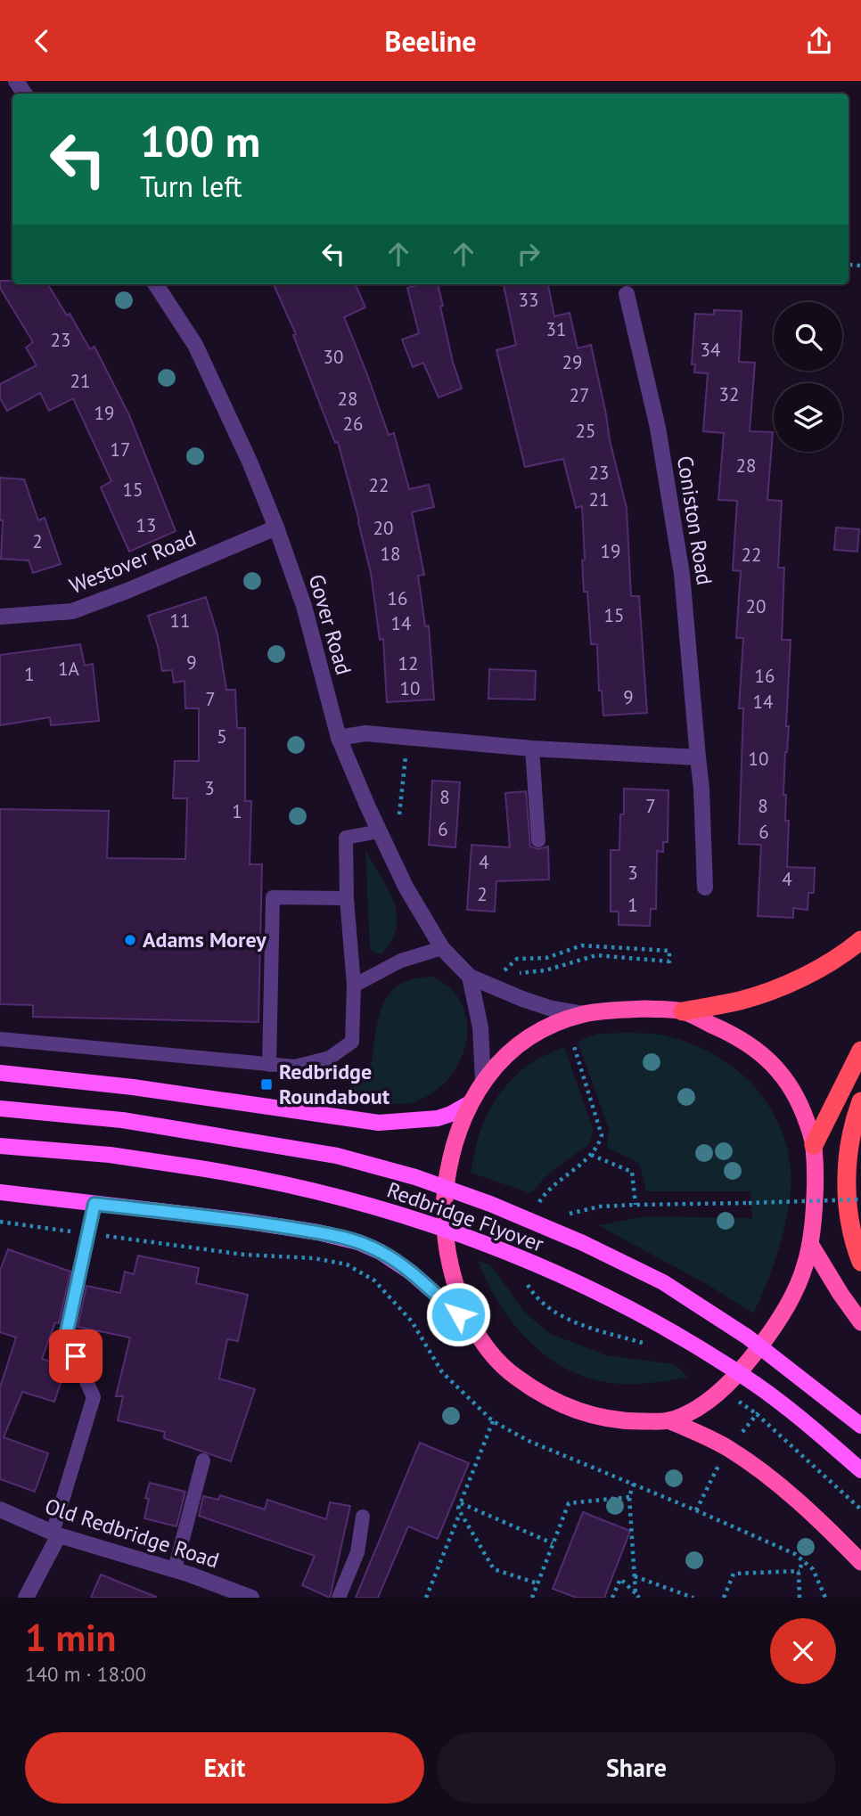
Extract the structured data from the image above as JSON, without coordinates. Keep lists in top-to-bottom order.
{
  "streets": {
    "main road": ["Redbridge Flyover"],
    "street": [
      "Coniston Road",
      "Westover Road",
      "Gover Road",
      "Old Redbridge Road"
    ]
  },
  "crossings": [
    ["Westover Road", "Gover Road"]
  ],
  "places": {
    "other": ["Adams Morey"],
    "transit": ["Redbridge Roundabout"]
  },
  "house_numbers": [
    "33",
    "31",
    "23",
    "34",
    "30",
    "29",
    "21",
    "32",
    "27",
    "28",
    "19",
    "26",
    "25",
    "17",
    "28",
    "23",
    "22",
    "15",
    "21",
    "13",
    "20",
    "2",
    "19",
    "18",
    "22",
    "16",
    "20",
    "15",
    "11",
    "14",
    "9",
    "12",
    "1A",
    "1",
    "16",
    "10",
    "9",
    "7",
    "14",
    "5",
    "10",
    "3",
    "8",
    "7",
    "8",
    "1",
    "6",
    "6",
    "4",
    "3",
    "4",
    "2",
    "1"
  ],
  "page": {
    "header": "Beeline",
    "turn": ["100 m", "Turn left"],
    "heading": ["1 min", "140 m · 18:00"],
    "buttons": ["Exit", "Share"]
  }
}
